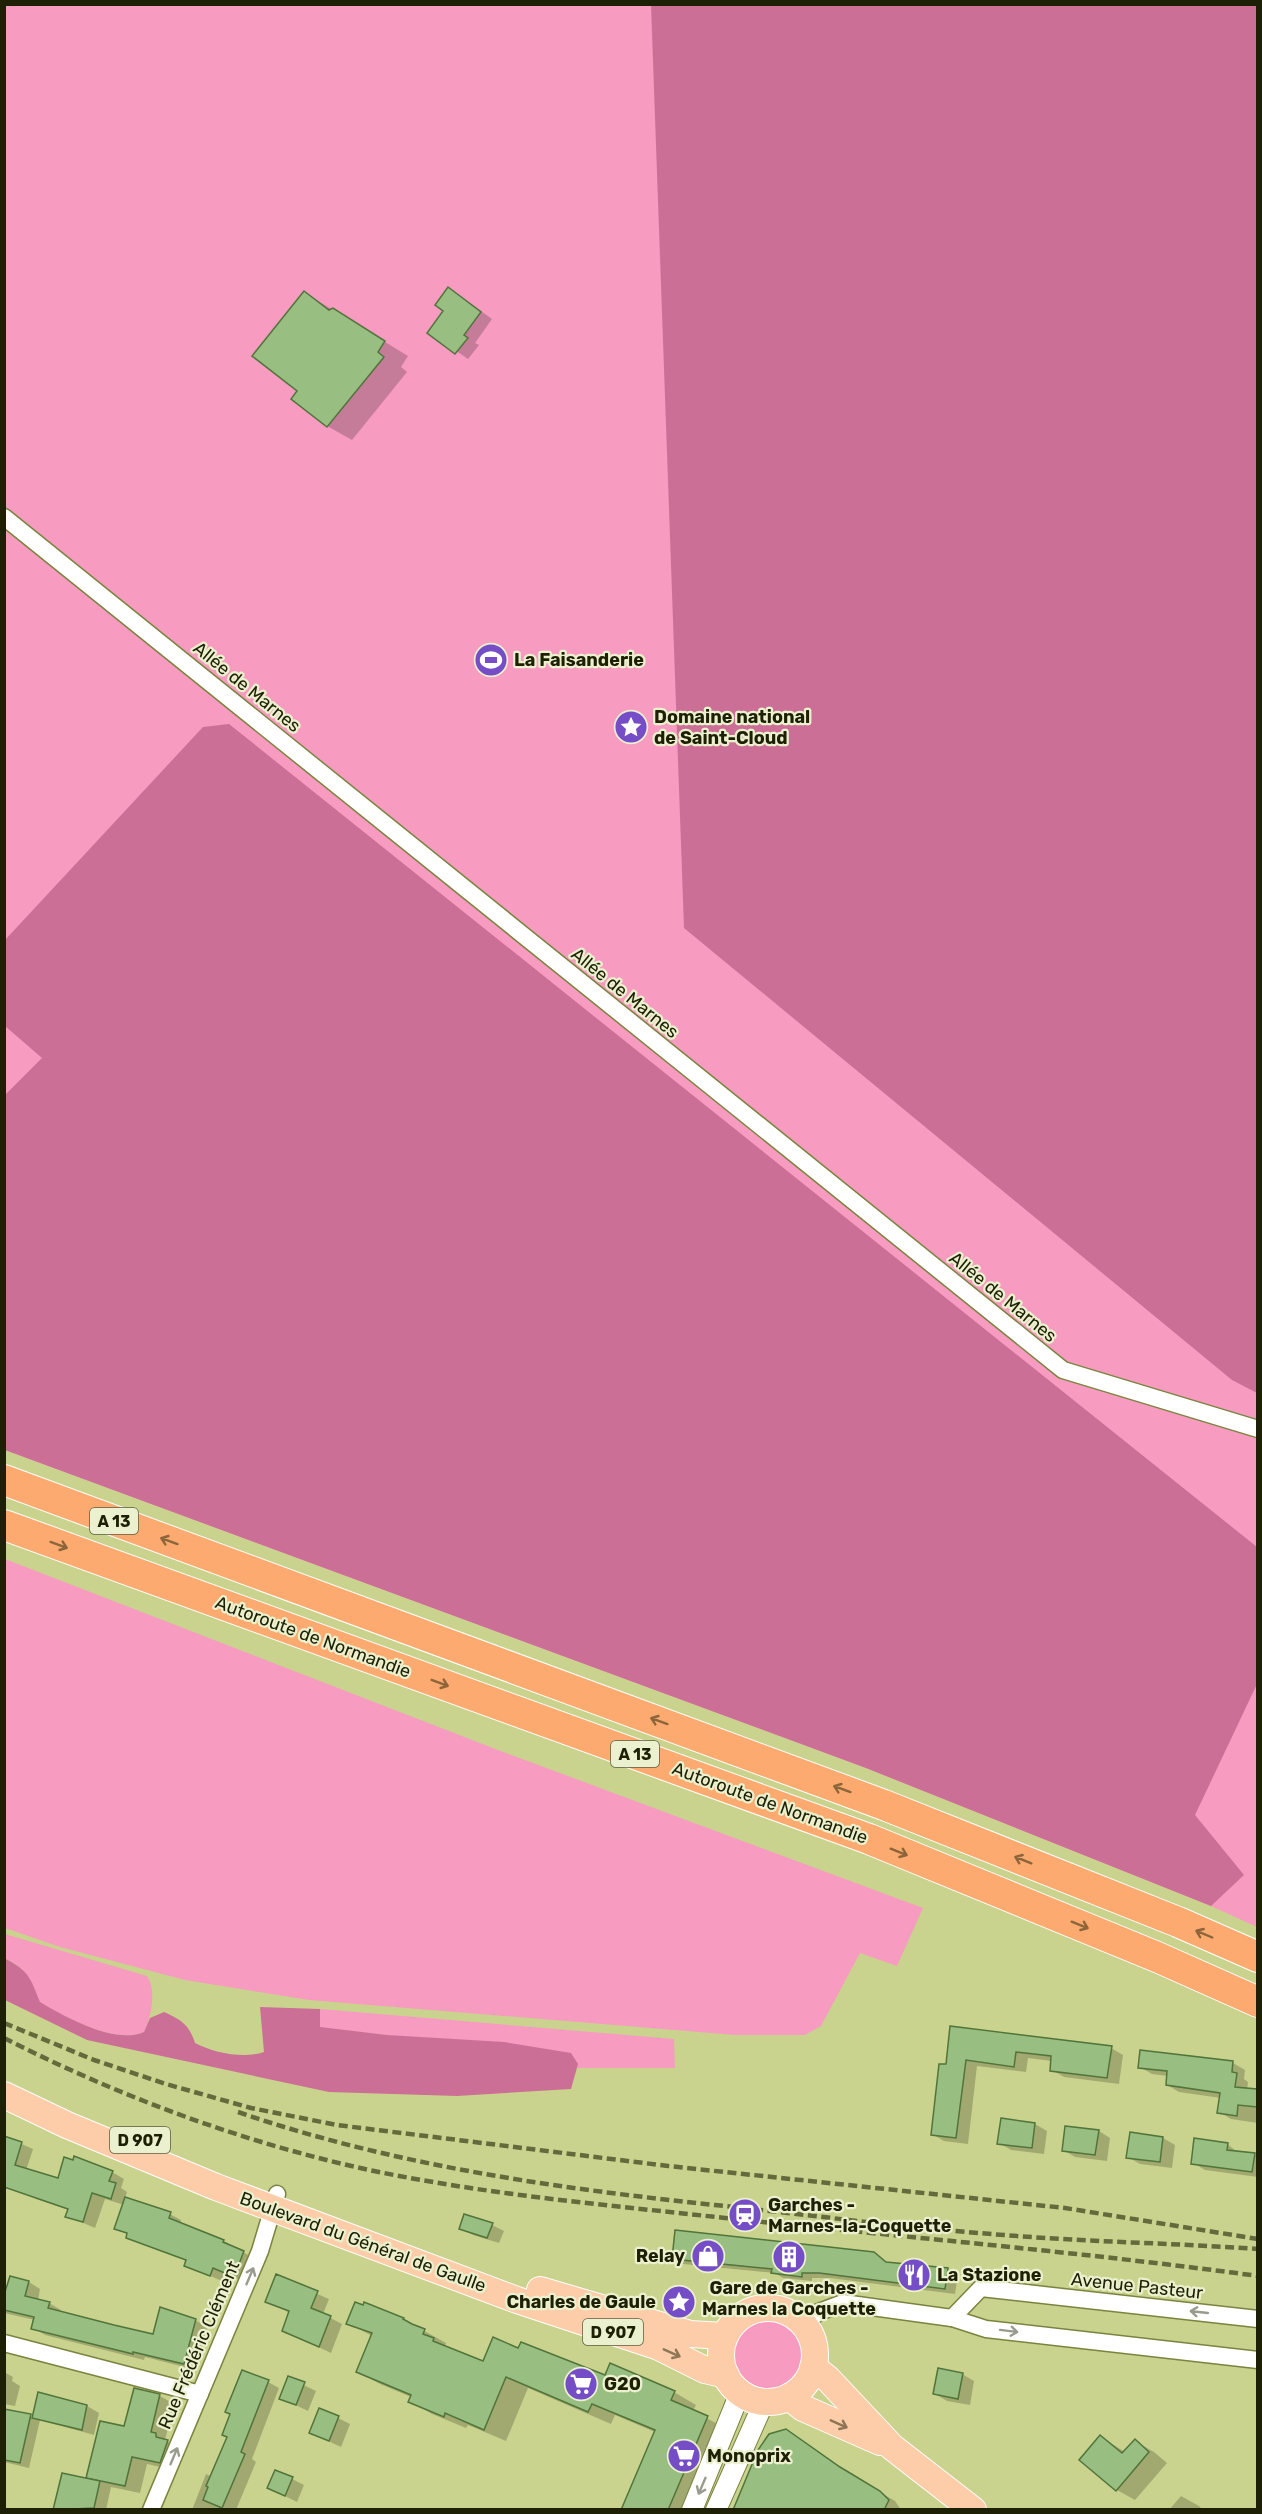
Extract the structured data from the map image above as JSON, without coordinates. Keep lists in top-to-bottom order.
{
  "streets": {
    "highway": ["A 13", "Autoroute de Normandie"],
    "main road": ["D 907", "Boulevard du Général de Gaulle"],
    "street": ["Allée de Marnes", "Avenue Pasteur", "Rue Frédéric Clément"]
  },
  "crossings": [
    ["Boulevard du Général de Gaulle", "Rue Frédéric Clément"]
  ],
  "one_way": ["Rue Frédéric Clément"],
  "places": {
    "sports": ["La Faisanderie"],
    "place": ["Domaine national de Saint-Cloud", "Charles de Gaule"],
    "station": ["Garches - Marnes-la-Coquette"],
    "shop": ["Relay"],
    "building": ["Gare de Garches - Marnes la Coquette"],
    "restaurant": ["La Stazione"],
    "supermarket": ["G20", "Monoprix"]
  }
}
